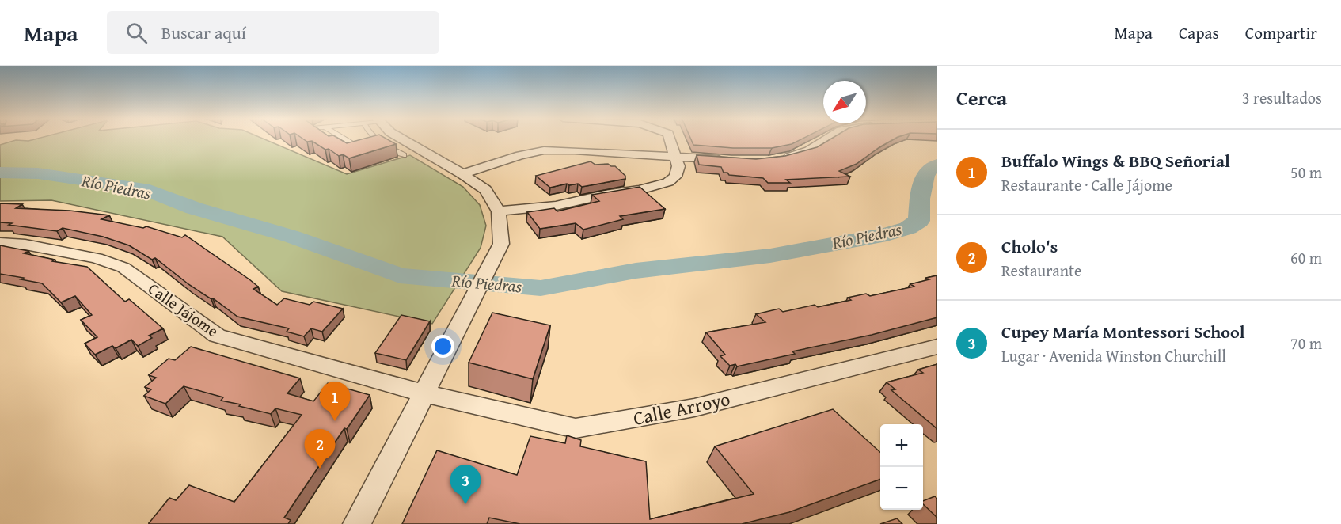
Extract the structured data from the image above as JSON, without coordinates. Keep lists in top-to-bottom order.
{
  "streets": {
    "street": ["Calle Jájome", "Calle Arroyo"]
  },
  "crossings": [
    ["Calle Jájome", "Calle Arroyo"]
  ],
  "water": ["Río Piedras"],
  "north": "bottom left",
  "page": {
    "header": "Mapa",
    "search": "Buscar aquí",
    "nav": ["Mapa", "Capas", "Compartir"],
    "heading": ["Cerca", "3 resultados"],
    "list": [
      {
        "mark": "1",
        "name": "Buffalo Wings & BBQ Señorial",
        "note": "Restaurante · Calle Jájome",
        "value": "50 m"
      },
      {
        "mark": "2",
        "name": "Cholo's",
        "note": "Restaurante",
        "value": "60 m"
      },
      {
        "mark": "3",
        "name": "Cupey María Montessori School",
        "note": "Lugar · Avenida Winston Churchill",
        "value": "70 m"
      }
    ],
    "pins": ["1", "2", "3"],
    "map_buttons": ["+", "−"]
  }
}
